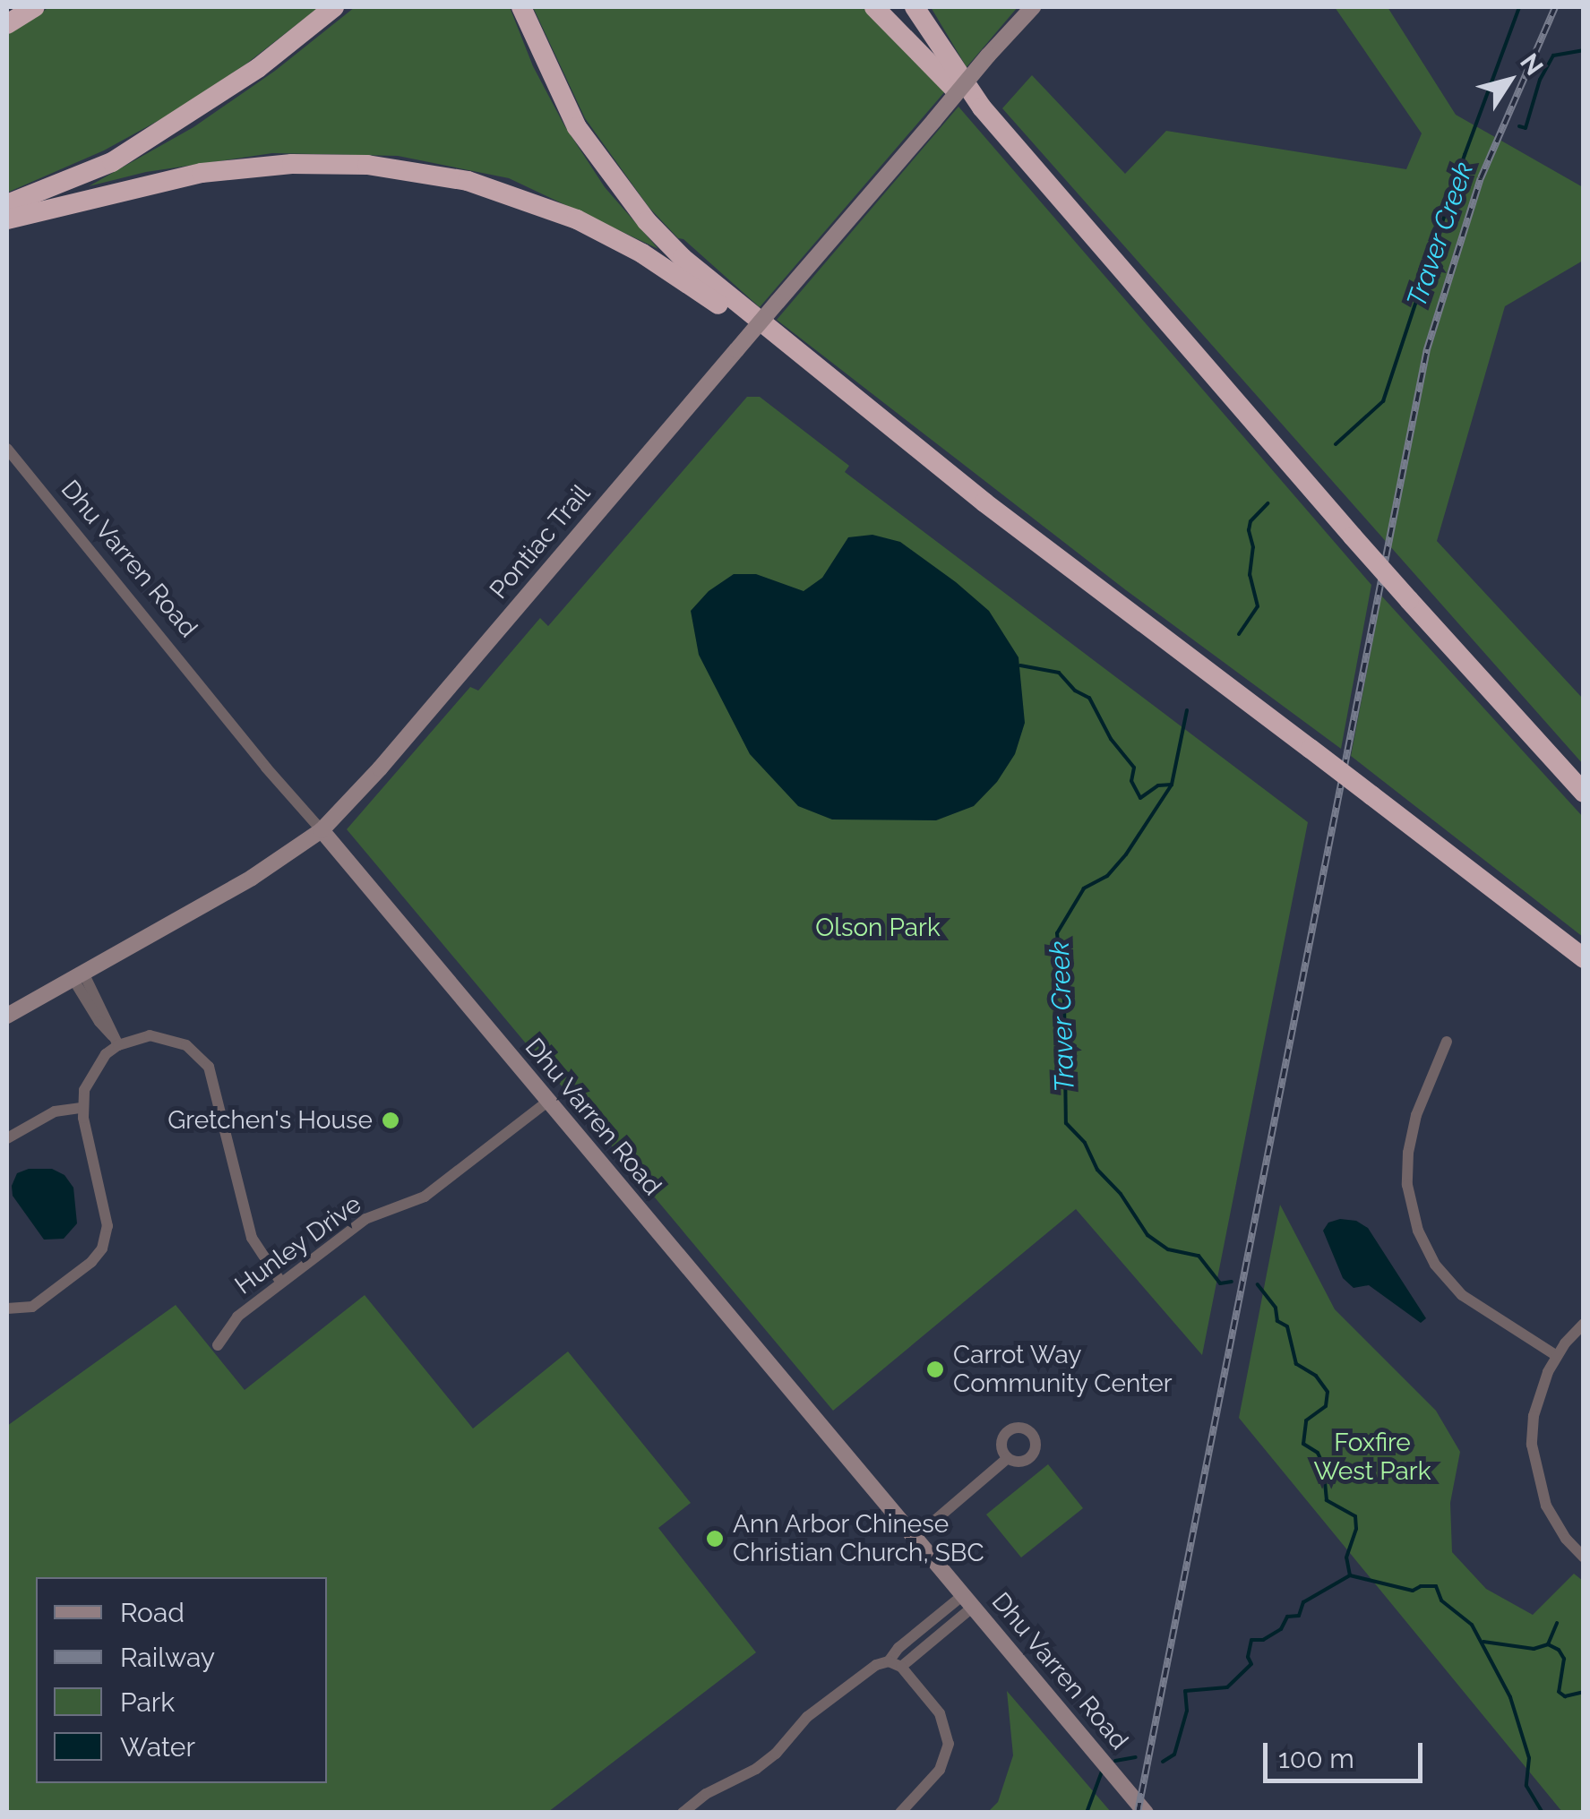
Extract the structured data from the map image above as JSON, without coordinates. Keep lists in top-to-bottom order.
{
  "streets": {
    "main road": ["Pontiac Trail", "Dhu Varren Road"],
    "street": ["Hunley Drive"]
  },
  "crossings": [
    ["Pontiac Trail", "Dhu Varren Road"],
    ["Dhu Varren Road", "Hunley Drive"]
  ],
  "water": ["Traver Creek"],
  "parks": ["Olson Park", "Foxfire West Park"],
  "places": ["Gretchen's House", "Carrot Way Community Center", "Ann Arbor Chinese Christian Church, SBC"],
  "legend": [
    "Road",
    "Railway",
    "Park",
    "Water"
  ],
  "scale_bar": "100 m",
  "north": "top right"
}
